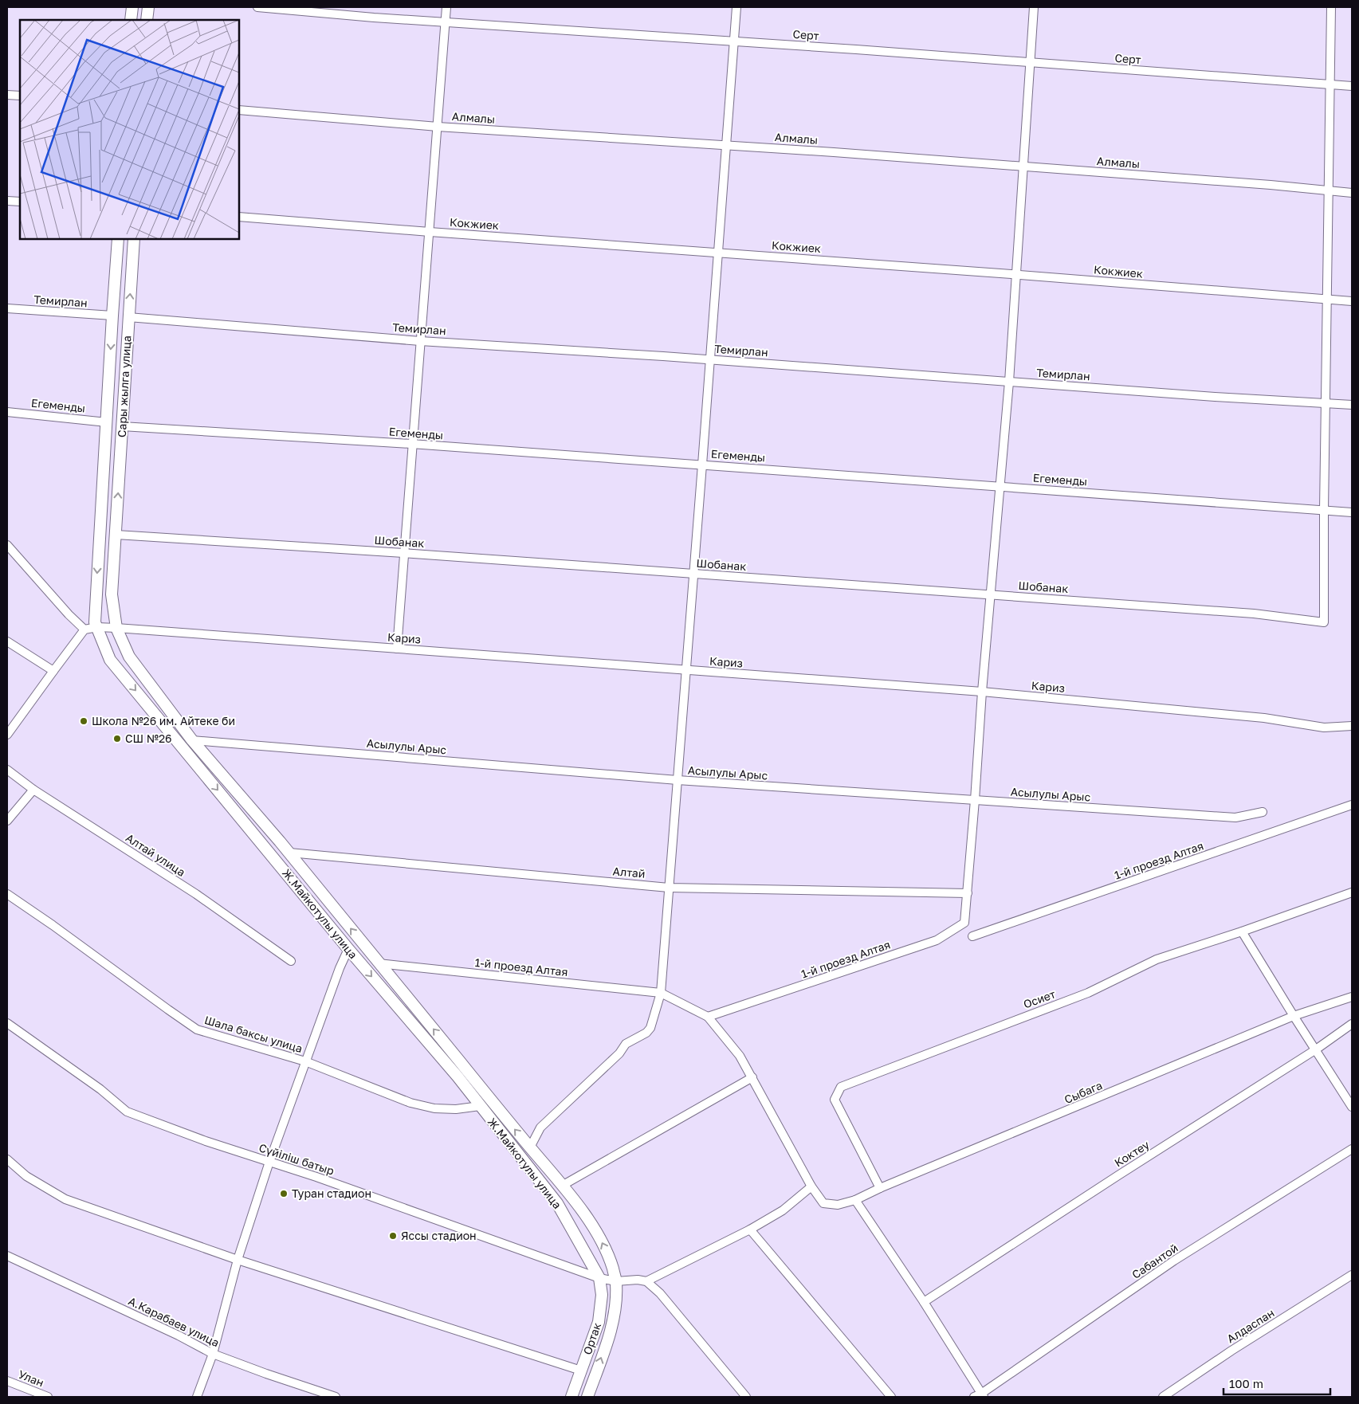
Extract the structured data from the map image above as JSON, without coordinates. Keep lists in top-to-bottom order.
{
  "streets": {
    "street": [
      "Серт",
      "Алмалы",
      "Кокжиек",
      "Темирлан",
      "Сары жылга улица",
      "Егеменды",
      "Шобанак",
      "Кариз",
      "Асылулы Арыс",
      "Алтай улица",
      "1-й проезд Алтая",
      "Алтай",
      "Ж.Майкотулы улица",
      "Осиет",
      "Шала баксы улица",
      "Сыбага",
      "Коктеу",
      "Сүйіліш батыр",
      "Сабантой",
      "А.Карабаев улица",
      "Алдаспан",
      "Ортак",
      "Улан"
    ]
  },
  "crossings": [
    ["Темирлан", "Сары жылга улица"],
    ["Сары жылга улица", "Егеменды"],
    ["Сары жылга улица", "Шобанак"],
    ["Сары жылга улица", "Ж.Майкотулы улица"],
    ["Егеменды", "Шобанак"],
    ["Шобанак", "Ж.Майкотулы улица"],
    ["Кариз", "Ж.Майкотулы улица"],
    ["Асылулы Арыс", "Ж.Майкотулы улица"],
    ["1-й проезд Алтая", "Алтай"],
    ["1-й проезд Алтая", "Ж.Майкотулы улица"],
    ["1-й проезд Алтая", "Сыбага"],
    ["Алтай", "Ж.Майкотулы улица"],
    ["Ж.Майкотулы улица", "Шала баксы улица"],
    ["Ж.Майкотулы улица", "Сүйіліш батыр"],
    ["Ж.Майкотулы улица", "Ортак"],
    ["Осиет", "Сыбага"],
    ["Сүйіліш батыр", "Ортак"]
  ],
  "places": [
    "Школа №26 им. Айтеке би",
    "СШ №26",
    "Туран стадион",
    "Яссы стадион"
  ],
  "scale_bar": "100 m"
}
